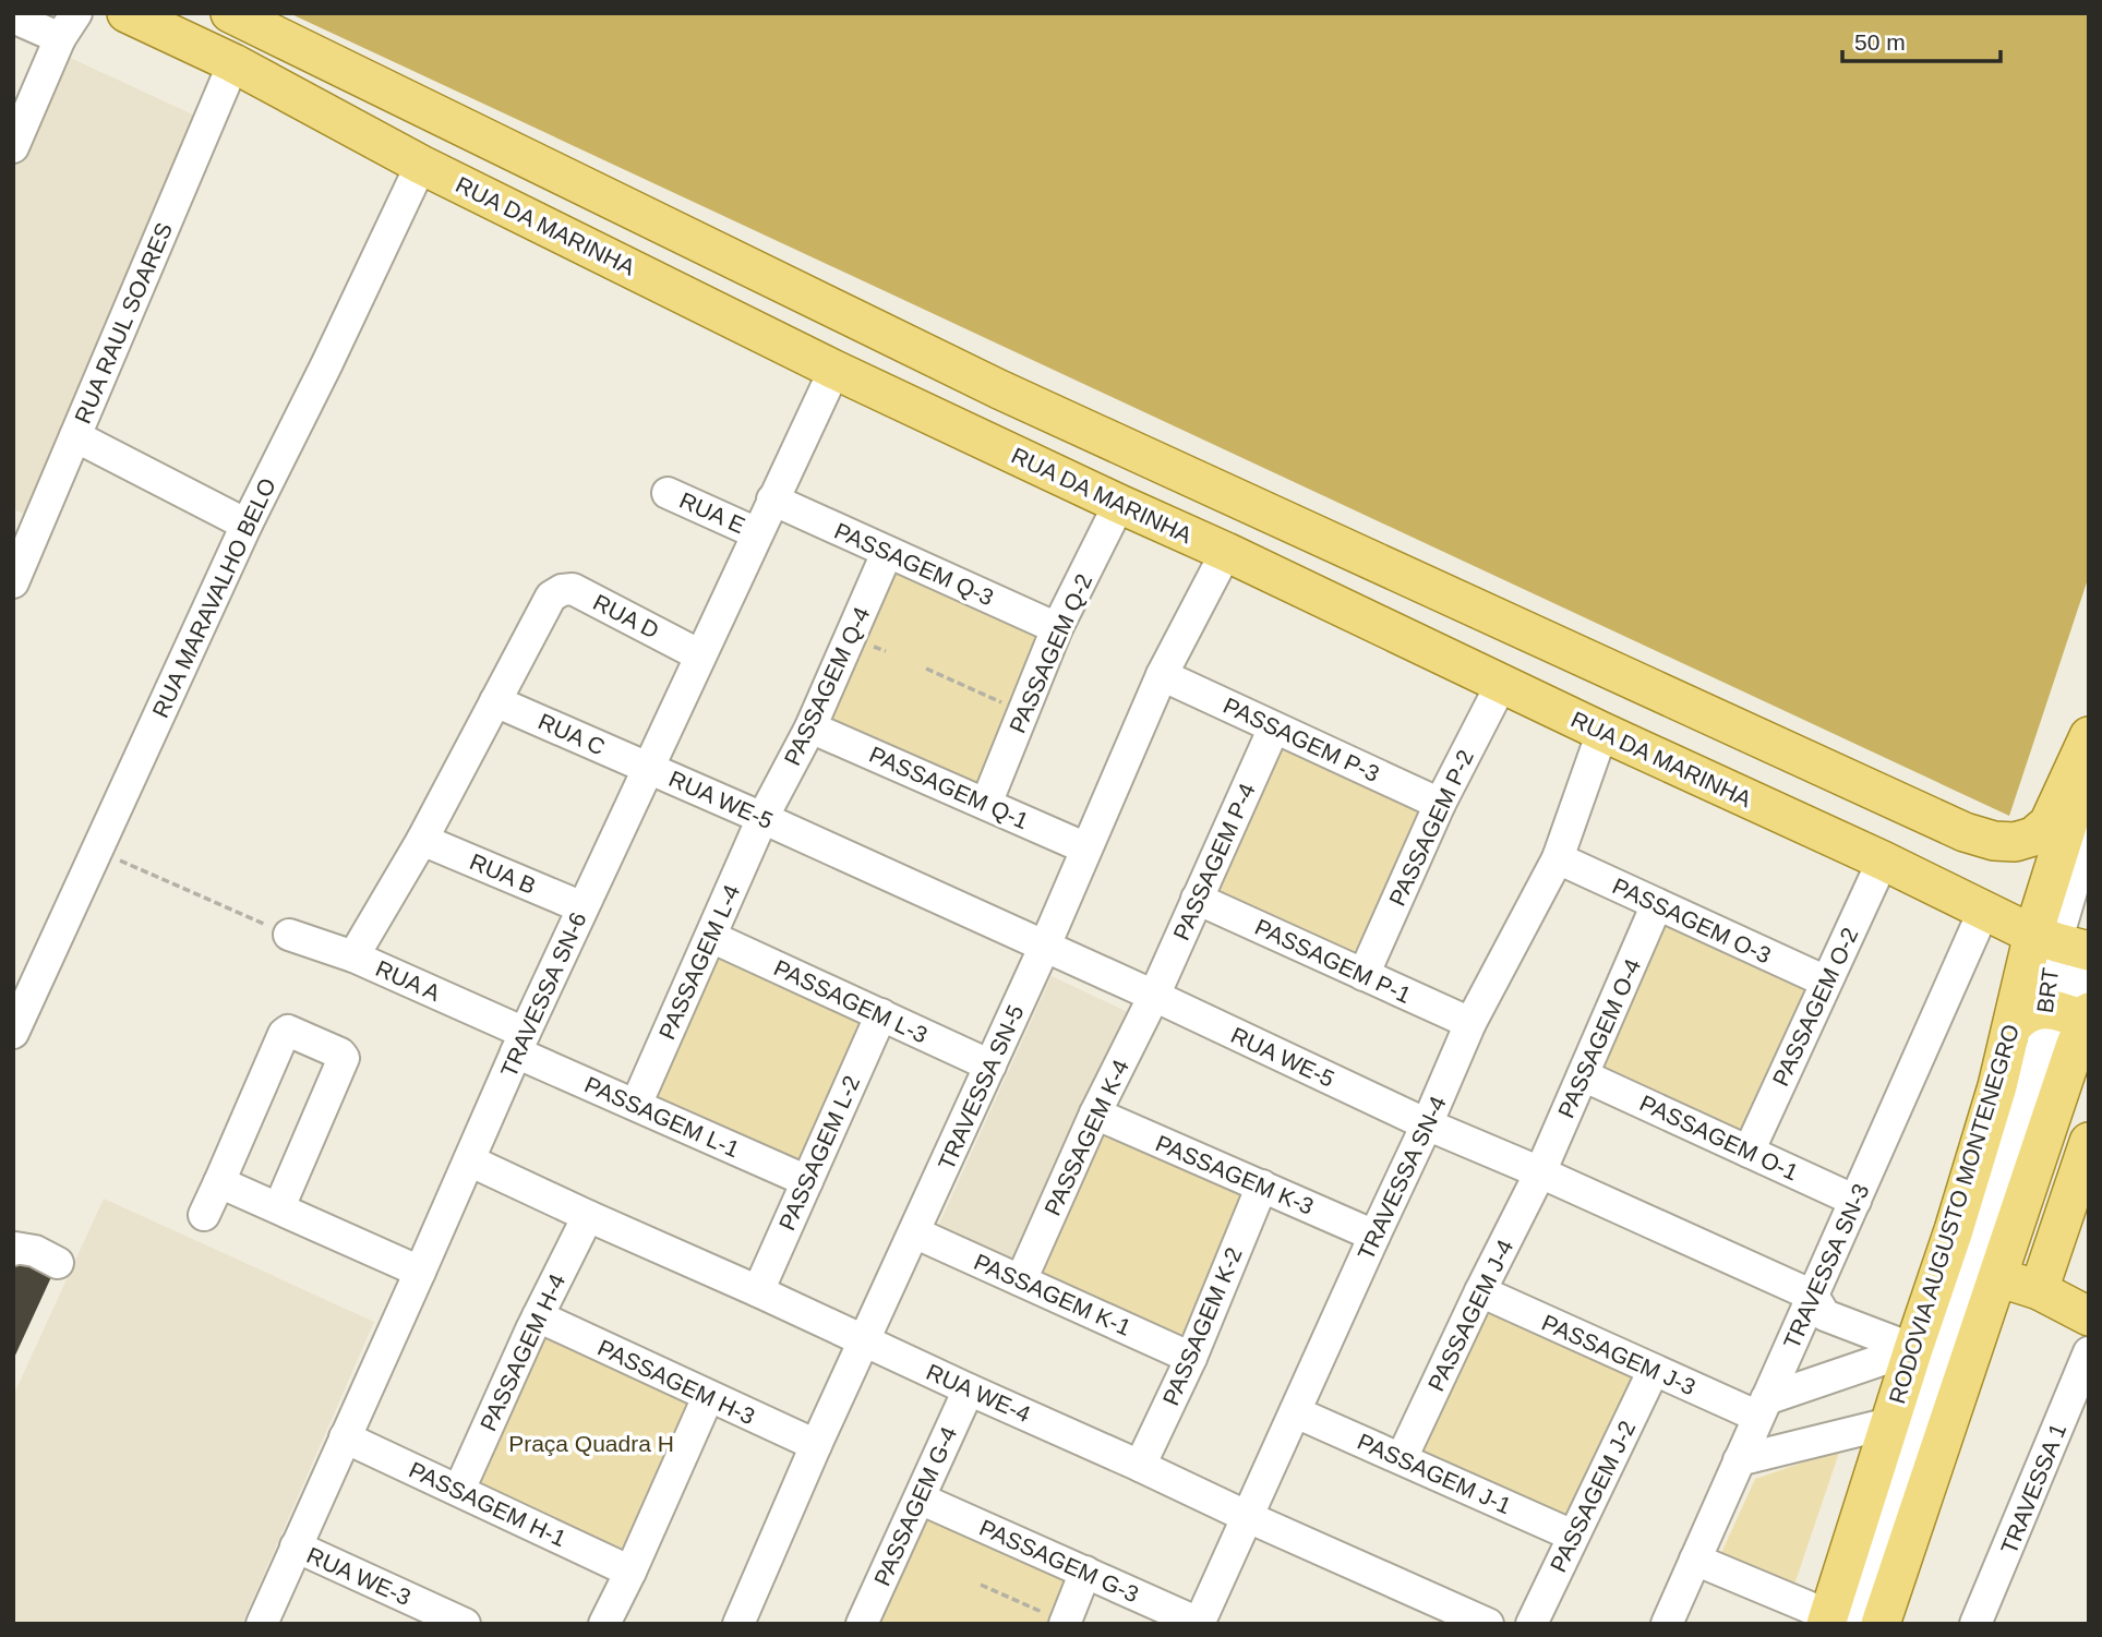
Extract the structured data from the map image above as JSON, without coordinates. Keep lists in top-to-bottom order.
{
  "streets": {
    "main road": ["RUA DA MARINHA", "RODOVIA AUGUSTO MONTENEGRO"],
    "street": [
      "RUA RAUL SOARES",
      "RUA E",
      "PASSAGEM Q-3",
      "RUA MARAVALHO BELO",
      "RUA D",
      "PASSAGEM Q-2",
      "PASSAGEM Q-4",
      "RUA C",
      "PASSAGEM P-3",
      "PASSAGEM Q-1",
      "RUA WE-5",
      "PASSAGEM P-2",
      "PASSAGEM P-4",
      "RUA B",
      "PASSAGEM O-3",
      "PASSAGEM P-1",
      "PASSAGEM L-4",
      "RUA A",
      "BRT",
      "TRAVESSA SN-6",
      "PASSAGEM L-3",
      "PASSAGEM O-2",
      "PASSAGEM O-4",
      "TRAVESSA SN-5",
      "PASSAGEM L-1",
      "PASSAGEM K-4",
      "PASSAGEM O-1",
      "PASSAGEM L-2",
      "PASSAGEM K-3",
      "TRAVESSA SN-4",
      "TRAVESSA SN-3",
      "PASSAGEM K-1",
      "PASSAGEM J-4",
      "PASSAGEM K-2",
      "PASSAGEM H-4",
      "PASSAGEM J-3",
      "PASSAGEM H-3",
      "RUA WE-4",
      "PASSAGEM J-1",
      "TRAVESSA 1",
      "PASSAGEM J-2",
      "PASSAGEM H-1",
      "PASSAGEM G-4",
      "PASSAGEM G-3",
      "RUA WE-3"
    ]
  },
  "crossings": [
    ["RUA DA MARINHA", "RUA RAUL SOARES"],
    ["RUA DA MARINHA", "RUA MARAVALHO BELO"],
    ["RUA DA MARINHA", "PASSAGEM Q-2"],
    ["RUA DA MARINHA", "PASSAGEM P-2"],
    ["RUA DA MARINHA", "BRT"],
    ["RUA DA MARINHA", "TRAVESSA SN-6"],
    ["RUA DA MARINHA", "PASSAGEM O-2"],
    ["RUA DA MARINHA", "TRAVESSA SN-5"],
    ["RUA DA MARINHA", "TRAVESSA SN-4"],
    ["RUA DA MARINHA", "RODOVIA AUGUSTO MONTENEGRO"],
    ["RUA DA MARINHA", "TRAVESSA SN-3"],
    ["RUA E", "TRAVESSA SN-6"],
    ["PASSAGEM Q-3", "PASSAGEM Q-2"],
    ["PASSAGEM Q-3", "PASSAGEM Q-4"],
    ["PASSAGEM Q-3", "TRAVESSA SN-6"],
    ["RUA D", "RUA C"],
    ["RUA D", "TRAVESSA SN-6"],
    ["PASSAGEM Q-2", "PASSAGEM Q-1"],
    ["PASSAGEM Q-4", "PASSAGEM Q-1"],
    ["PASSAGEM Q-4", "RUA WE-5"],
    ["PASSAGEM Q-4", "PASSAGEM L-4"],
    ["RUA C", "RUA WE-5"],
    ["RUA C", "TRAVESSA SN-6"],
    ["PASSAGEM P-3", "PASSAGEM P-2"],
    ["PASSAGEM P-3", "PASSAGEM P-4"],
    ["PASSAGEM P-3", "TRAVESSA SN-5"],
    ["PASSAGEM Q-1", "TRAVESSA SN-5"],
    ["RUA WE-5", "PASSAGEM P-4"],
    ["RUA WE-5", "PASSAGEM L-4"],
    ["RUA WE-5", "TRAVESSA SN-6"],
    ["RUA WE-5", "PASSAGEM O-4"],
    ["RUA WE-5", "TRAVESSA SN-5"],
    ["RUA WE-5", "PASSAGEM K-4"],
    ["RUA WE-5", "TRAVESSA SN-4"],
    ["RUA WE-5", "RODOVIA AUGUSTO MONTENEGRO"],
    ["RUA WE-5", "TRAVESSA SN-3"],
    ["RUA WE-5", "PASSAGEM J-4"],
    ["PASSAGEM P-2", "PASSAGEM P-1"],
    ["PASSAGEM P-4", "PASSAGEM P-1"],
    ["PASSAGEM P-4", "PASSAGEM K-4"],
    ["RUA B", "TRAVESSA SN-6"],
    ["PASSAGEM O-3", "PASSAGEM O-2"],
    ["PASSAGEM O-3", "PASSAGEM O-4"],
    ["PASSAGEM O-3", "TRAVESSA SN-4"],
    ["PASSAGEM P-1", "TRAVESSA SN-4"],
    ["PASSAGEM L-4", "PASSAGEM L-3"],
    ["PASSAGEM L-4", "PASSAGEM L-1"],
    ["RUA A", "TRAVESSA SN-6"],
    ["RUA A", "PASSAGEM L-1"],
    ["BRT", "RODOVIA AUGUSTO MONTENEGRO"],
    ["TRAVESSA SN-6", "PASSAGEM L-1"],
    ["TRAVESSA SN-6", "RUA WE-4"],
    ["TRAVESSA SN-6", "PASSAGEM H-1"],
    ["TRAVESSA SN-6", "RUA WE-3"],
    ["PASSAGEM L-3", "TRAVESSA SN-5"],
    ["PASSAGEM L-3", "PASSAGEM L-2"],
    ["PASSAGEM O-2", "PASSAGEM O-1"],
    ["PASSAGEM O-4", "PASSAGEM O-1"],
    ["PASSAGEM O-4", "PASSAGEM J-4"],
    ["TRAVESSA SN-5", "PASSAGEM K-1"],
    ["TRAVESSA SN-5", "PASSAGEM H-3"],
    ["TRAVESSA SN-5", "RUA WE-4"],
    ["PASSAGEM L-1", "PASSAGEM L-2"],
    ["PASSAGEM K-4", "PASSAGEM K-3"],
    ["PASSAGEM K-4", "PASSAGEM K-1"],
    ["PASSAGEM O-1", "TRAVESSA SN-3"],
    ["PASSAGEM L-2", "RUA WE-4"],
    ["PASSAGEM K-3", "TRAVESSA SN-4"],
    ["PASSAGEM K-3", "PASSAGEM K-2"],
    ["TRAVESSA SN-4", "RUA WE-4"],
    ["TRAVESSA SN-4", "PASSAGEM J-1"],
    ["TRAVESSA SN-4", "PASSAGEM G-3"],
    ["TRAVESSA SN-3", "PASSAGEM J-3"],
    ["PASSAGEM K-1", "PASSAGEM K-2"],
    ["PASSAGEM J-4", "PASSAGEM J-3"],
    ["PASSAGEM J-4", "PASSAGEM J-1"],
    ["PASSAGEM K-2", "RUA WE-4"],
    ["PASSAGEM H-4", "PASSAGEM H-3"],
    ["PASSAGEM H-4", "RUA WE-4"],
    ["PASSAGEM H-4", "PASSAGEM H-1"],
    ["PASSAGEM J-3", "PASSAGEM J-2"],
    ["RUA WE-4", "PASSAGEM G-4"],
    ["PASSAGEM J-1", "PASSAGEM J-2"],
    ["PASSAGEM G-4", "PASSAGEM G-3"]
  ],
  "parks": ["Praça Quadra H"],
  "scale_bar": "50 m"
}
